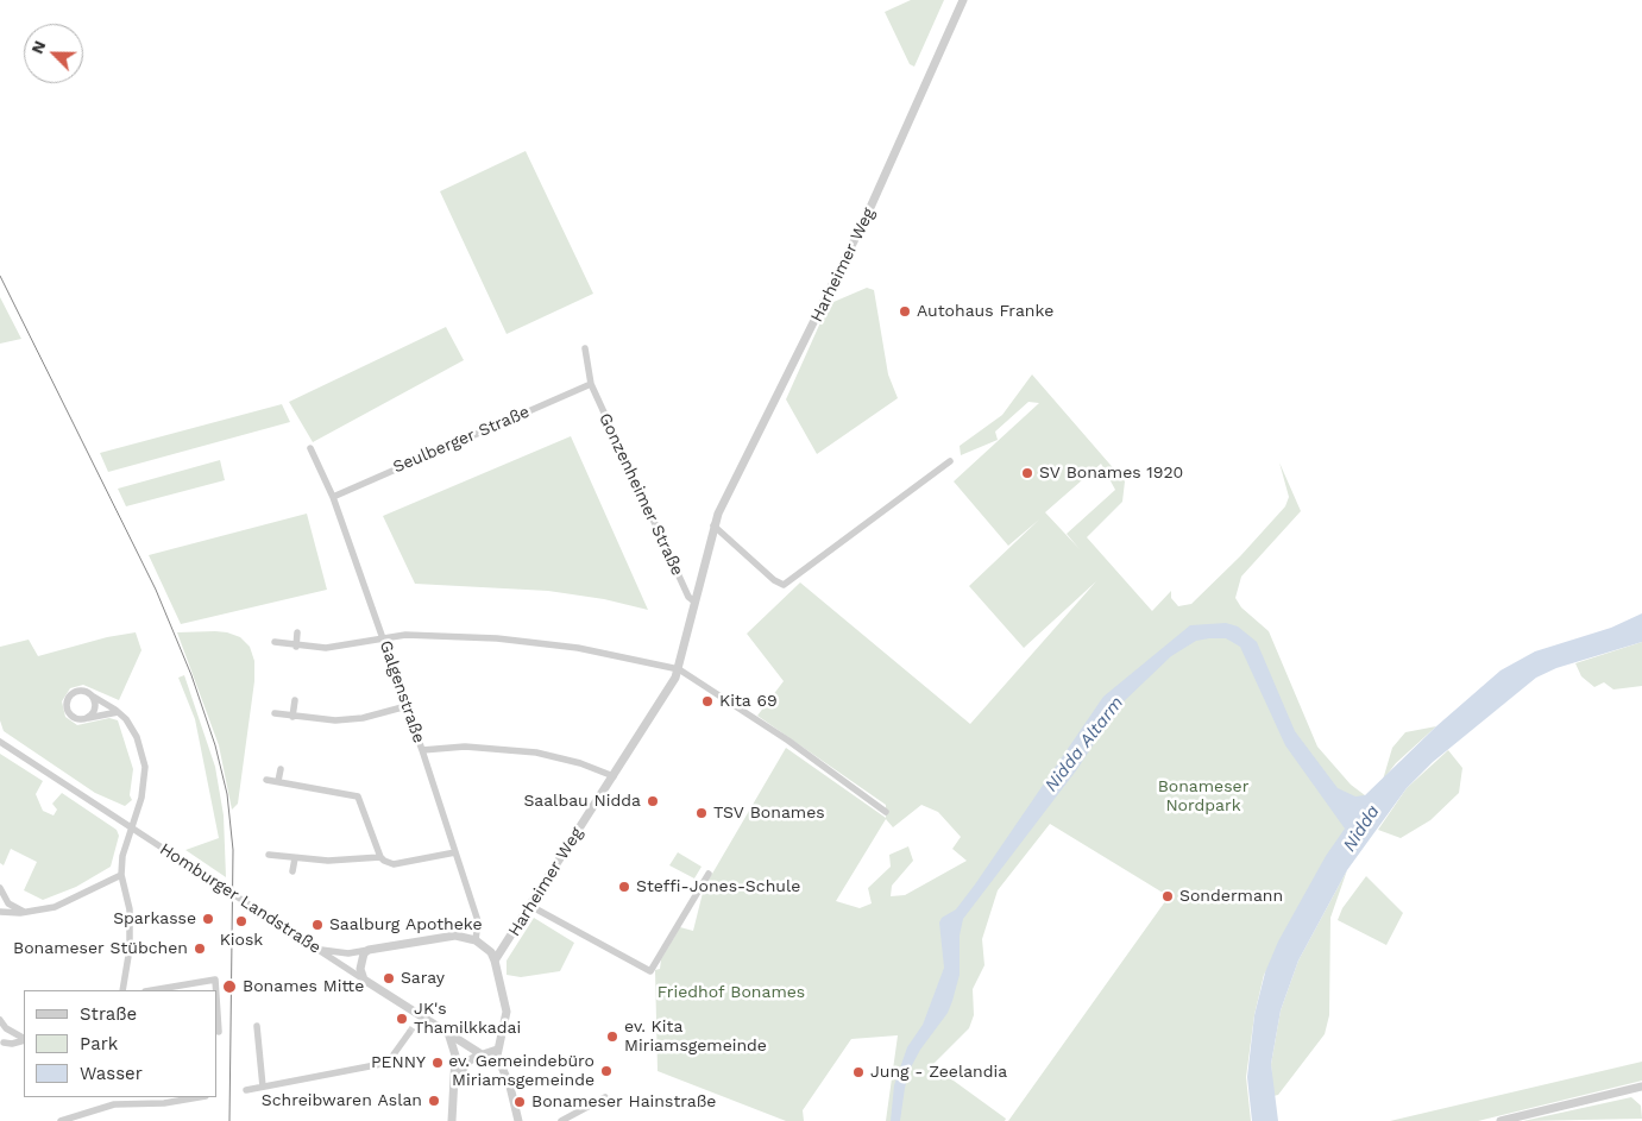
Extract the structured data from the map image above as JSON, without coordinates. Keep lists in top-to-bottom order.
{
  "streets": {
    "street": [
      "Harheimer Weg",
      "Seulberger Straße",
      "Gonzenheimer Straße",
      "Galgenstraße",
      "Homburger Landstraße"
    ]
  },
  "crossings": [
    ["Harheimer Weg", "Gonzenheimer Straße"],
    ["Seulberger Straße", "Gonzenheimer Straße"],
    ["Seulberger Straße", "Galgenstraße"]
  ],
  "water": ["Nidda Altarm", "Nidda"],
  "parks": ["Bonameser Nordpark", "Friedhof Bonames"],
  "places": [
    "Autohaus Franke",
    "SV Bonames 1920",
    "Kita 69",
    "Saalbau Nidda",
    "TSV Bonames",
    "Steffi-Jones-Schule",
    "Sondermann",
    "Sparkasse",
    "Kiosk",
    "Saalburg Apotheke",
    "Bonameser Stübchen",
    "Saray",
    "Bonames Mitte",
    "JK's Thamilkkadai",
    "ev. Kita Miriamsgemeinde",
    "PENNY",
    "ev. Gemeindebüro Miriamsgemeinde",
    "Jung - Zeelandia",
    "Schreibwaren Aslan",
    "Bonameser Hainstraße"
  ],
  "legend": ["Straße", "Park", "Wasser"],
  "north": "top left"
}
